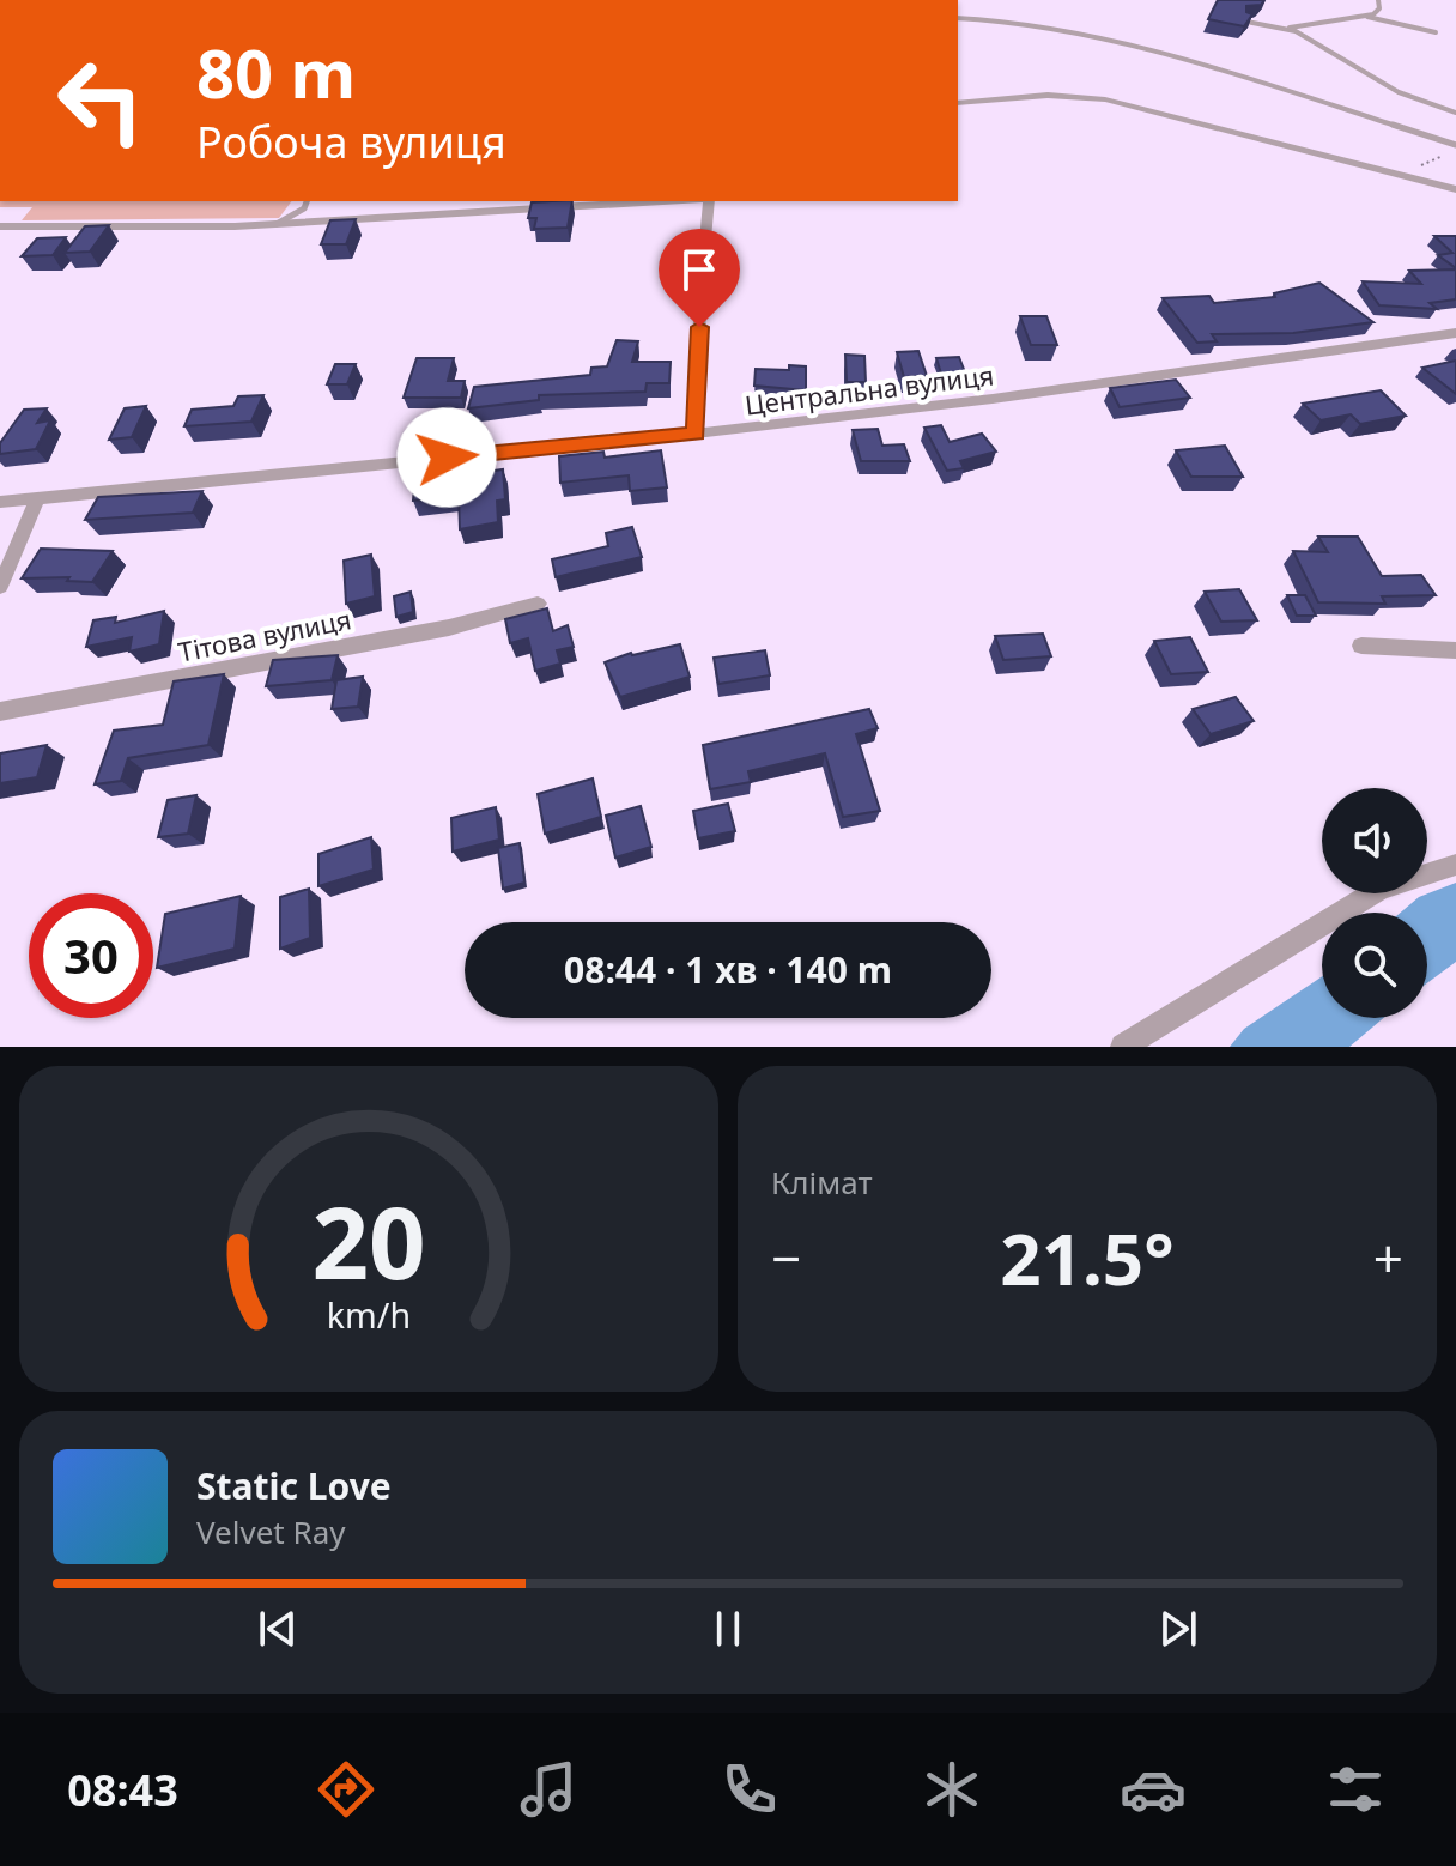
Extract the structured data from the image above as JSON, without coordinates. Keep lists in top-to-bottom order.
{
  "streets": {
    "street": ["Центральна вулиця", "Тітова вулиця"]
  },
  "page": {
    "turn": ["80 m", "Робоча вулиця"],
    "limit": "30",
    "trip": "08:44 · 1 хв · 140 m",
    "tile": "Клімат",
    "heat": ["−", "21.5°", "+"],
    "song": ["Static Love", "Velvet Ray"],
    "tabs": "08:43",
    "gauge": ["20", "km/h"]
  }
}
